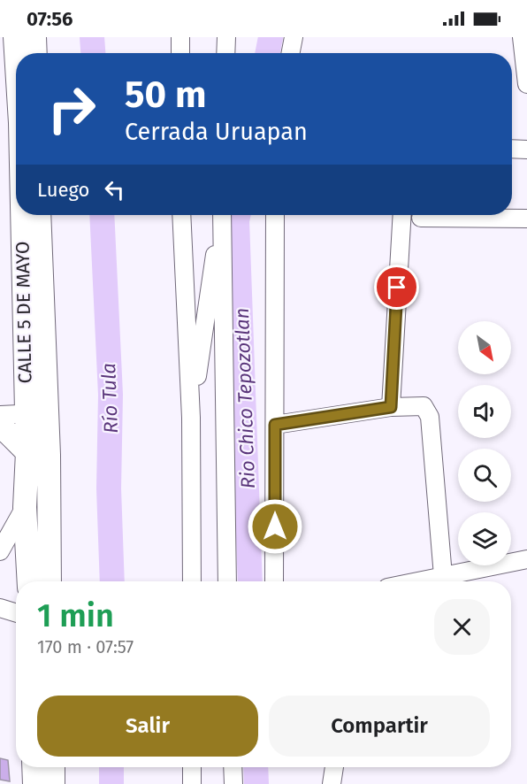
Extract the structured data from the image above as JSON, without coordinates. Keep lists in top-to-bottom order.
{
  "streets": {
    "main road": ["CALLE 5 DE MAYO"]
  },
  "water": ["Río Tula", "Rio Chico Tepozotlan"],
  "north": "bottom right",
  "page": {
    "status": "07:56",
    "turn": ["50 m", "Cerrada Uruapan"],
    "then": "Luego",
    "heading": ["1 min", "170 m · 07:57"],
    "buttons": ["Salir", "Compartir"]
  }
}
